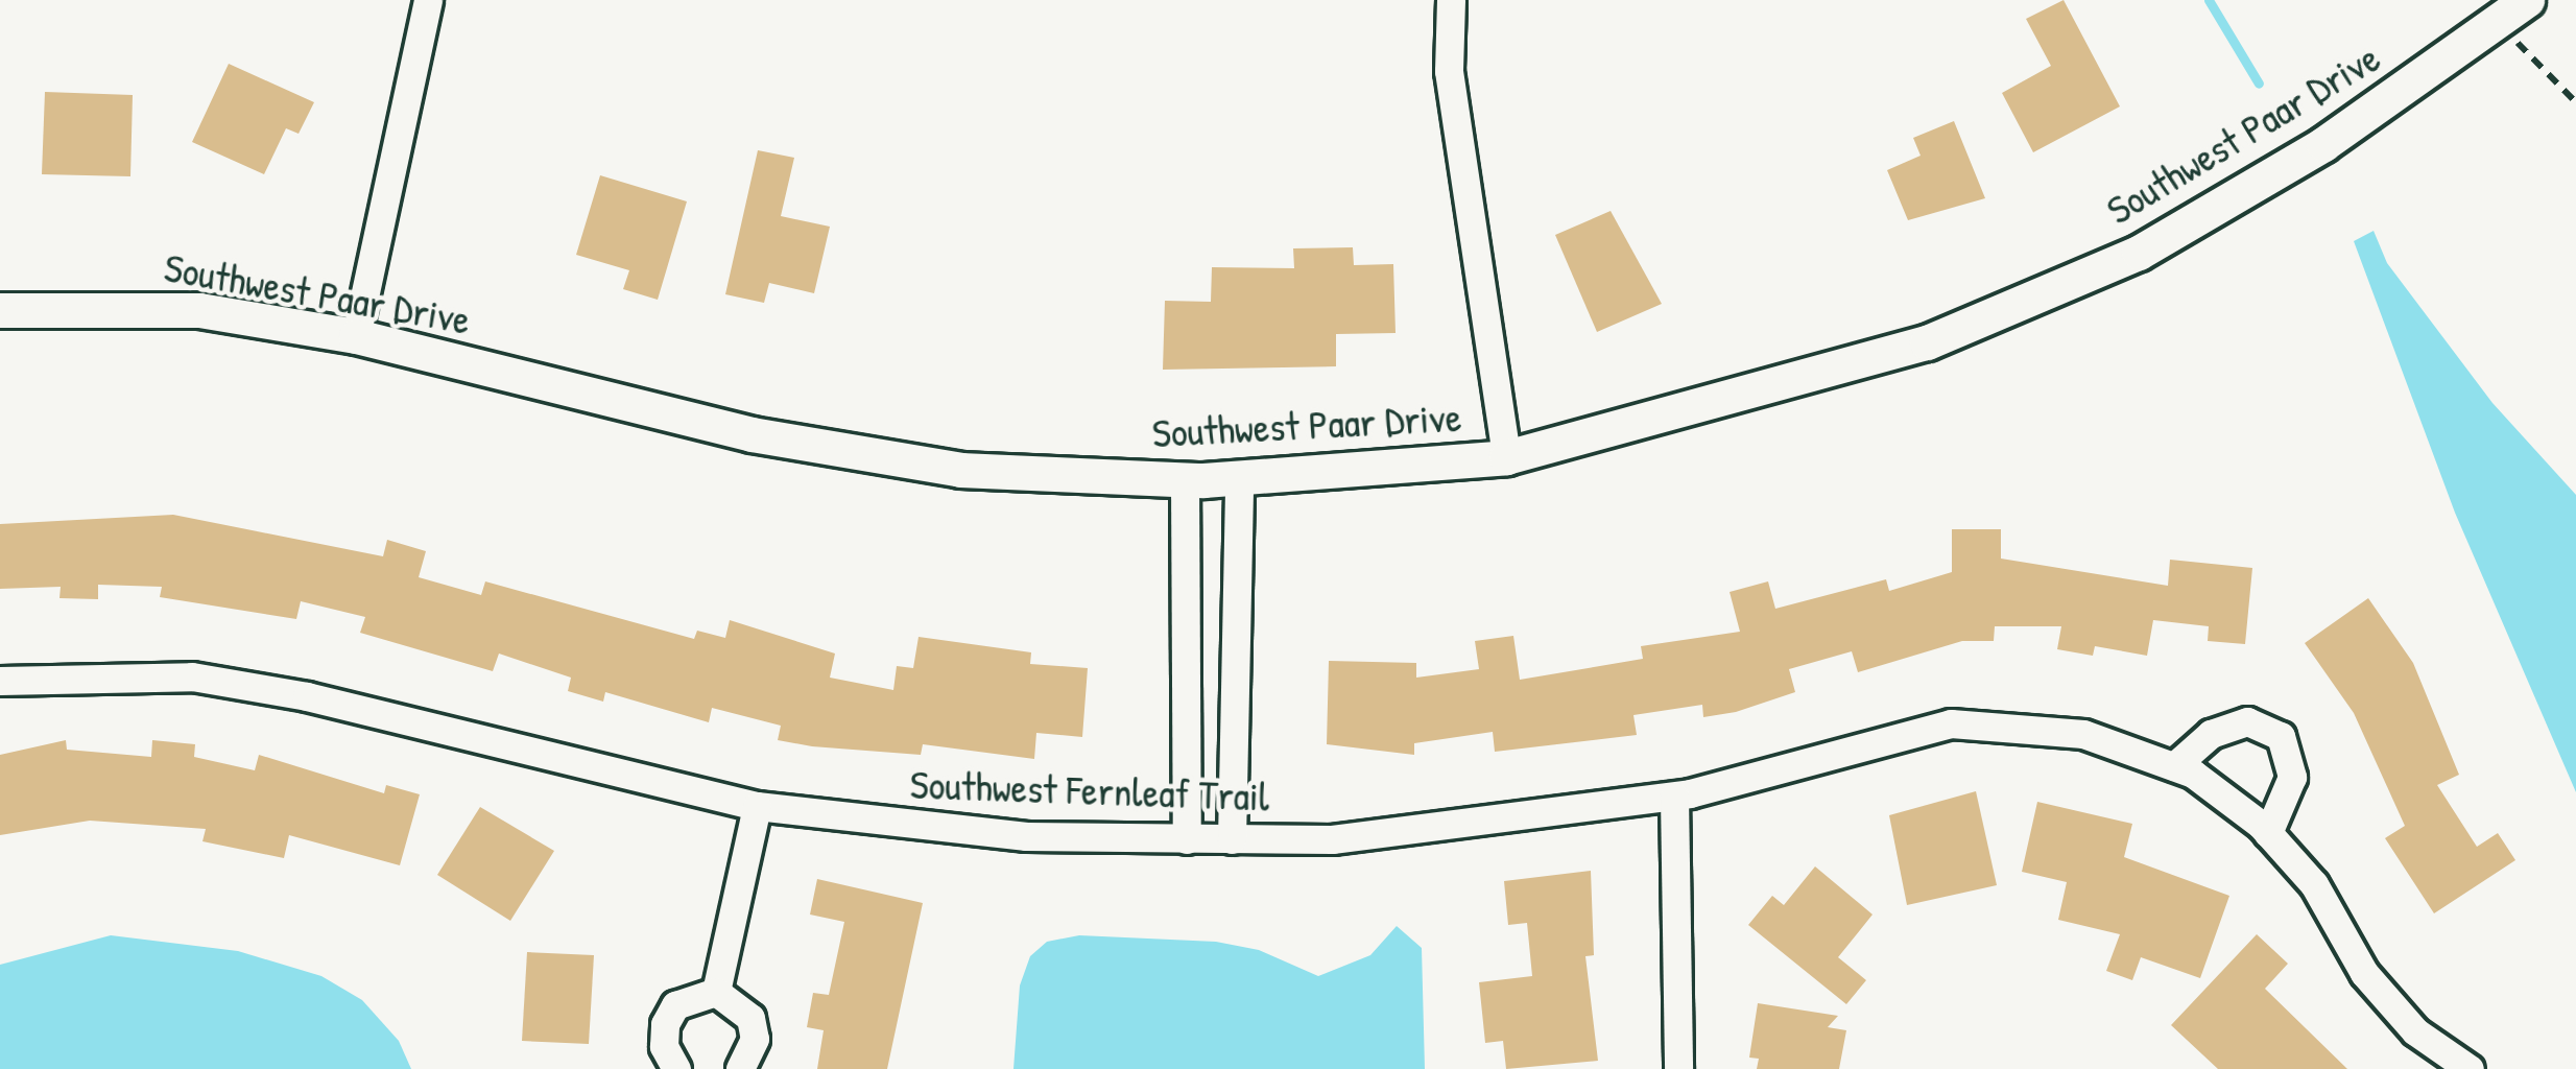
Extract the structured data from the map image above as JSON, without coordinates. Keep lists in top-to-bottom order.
{
  "streets": {
    "street": ["Southwest Paar Drive", "Southwest Fernleaf Trail"]
  }
}
